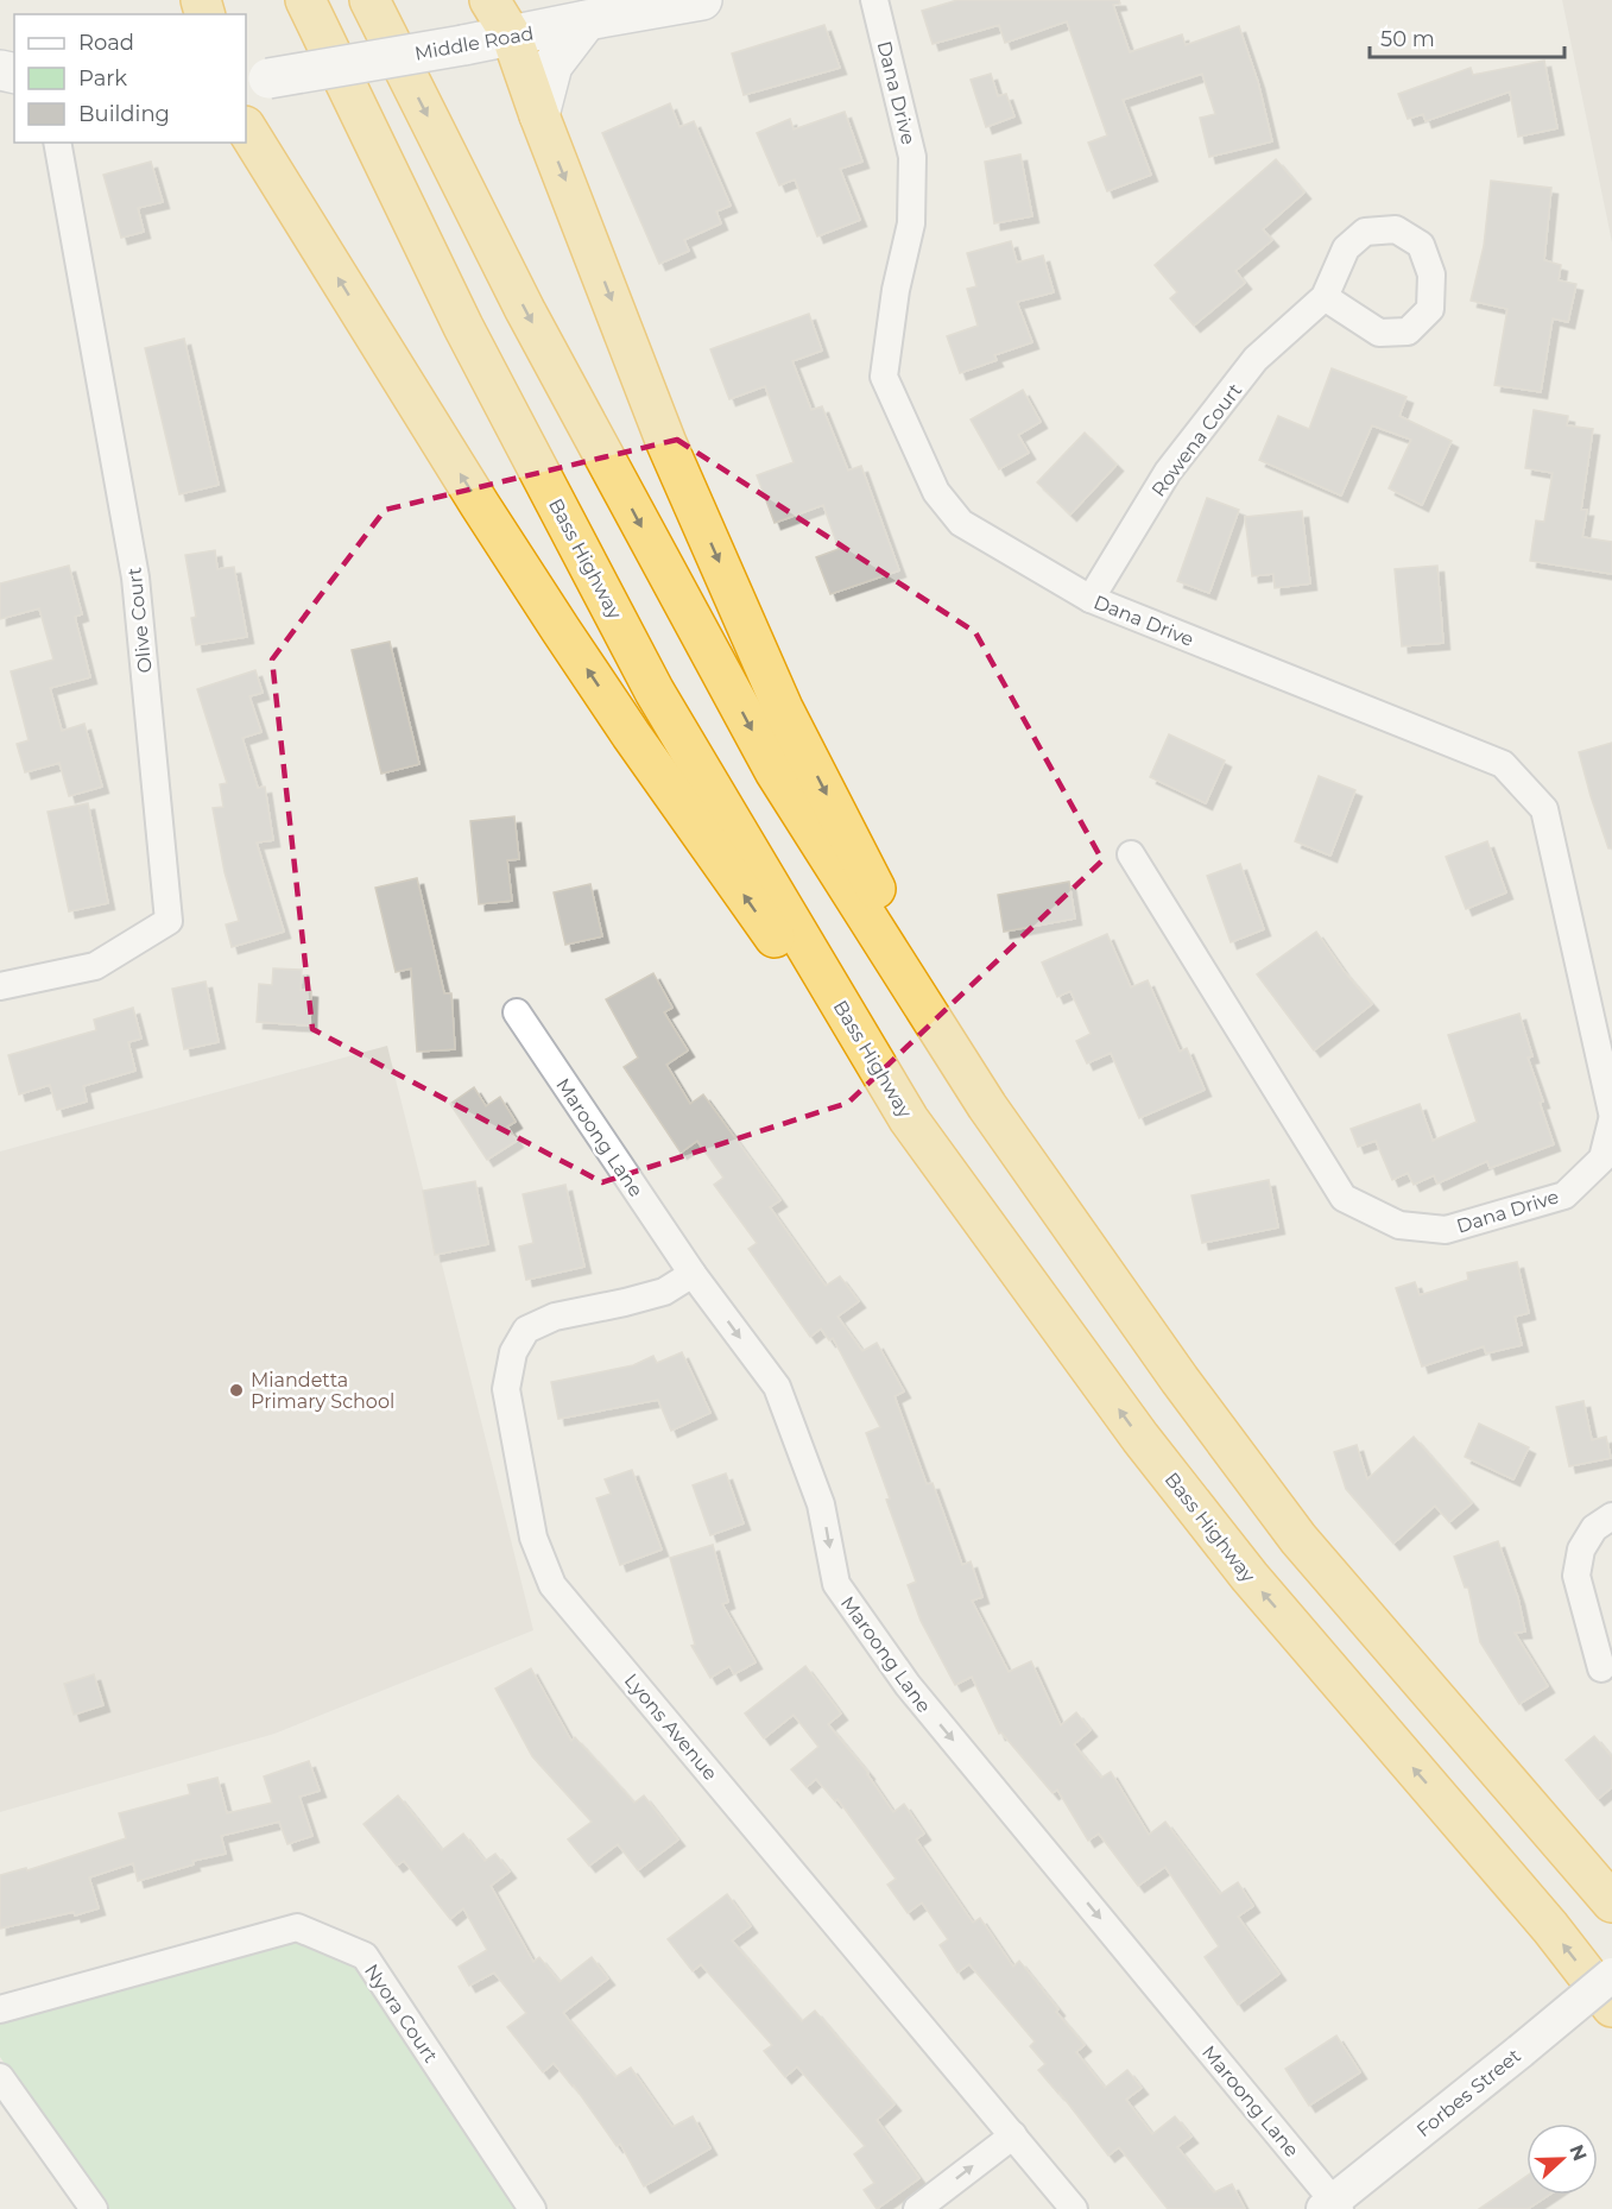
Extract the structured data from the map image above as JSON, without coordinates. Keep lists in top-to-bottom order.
{
  "streets": {
    "highway": ["Bass Highway"],
    "main road": ["Middle Road"],
    "street": [
      "Dana Drive",
      "Rowena Court",
      "Olive Court",
      "Maroong Lane",
      "Lyons Avenue",
      "Nyora Court",
      "Forbes Street"
    ]
  },
  "crossings": [
    ["Dana Drive", "Rowena Court"],
    ["Maroong Lane", "Lyons Avenue"],
    ["Maroong Lane", "Forbes Street"]
  ],
  "one_way": ["Maroong Lane"],
  "places": ["Miandetta Primary School"],
  "legend": ["Road", "Park", "Building"],
  "scale_bar": "50 m",
  "north": "right"
}
